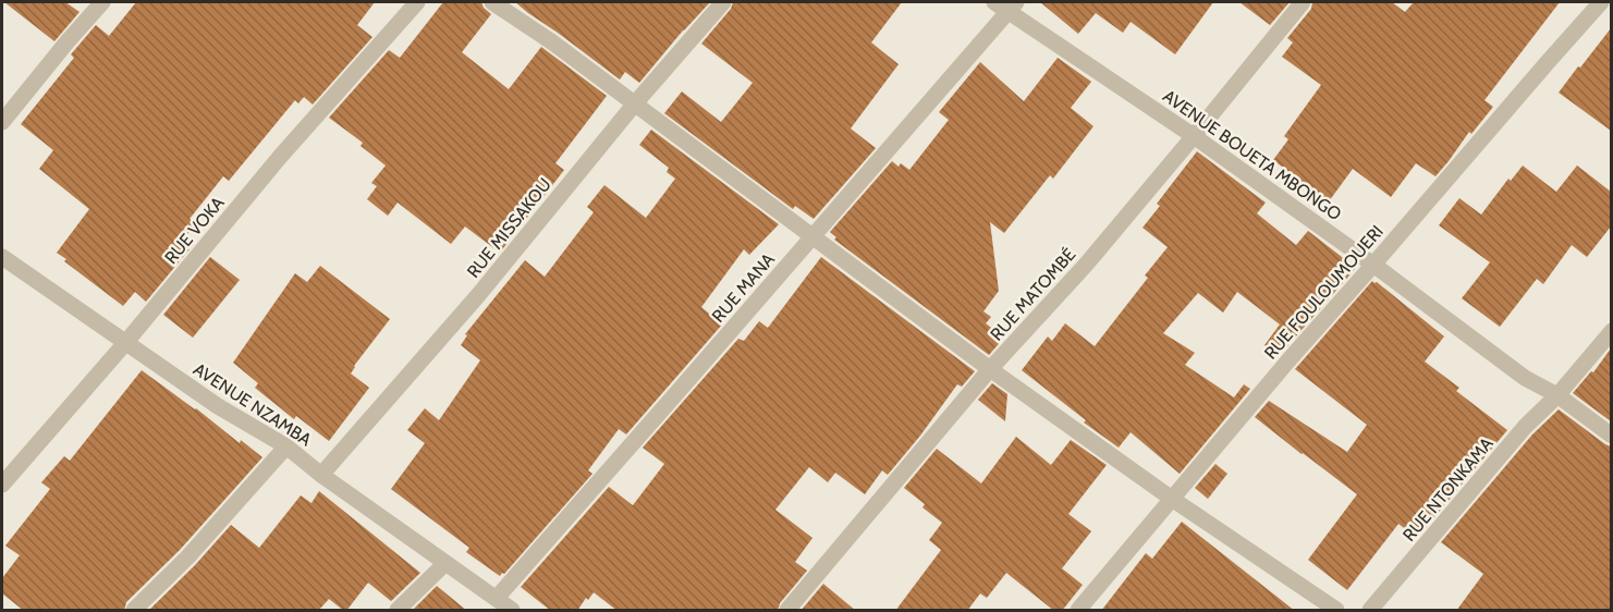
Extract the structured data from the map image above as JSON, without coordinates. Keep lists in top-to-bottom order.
{
  "streets": {
    "street": [
      "AVENUE BOUETA MBONGO",
      "RUE MISSAKOU",
      "RUE VOKA",
      "RUE MANA",
      "RUE FOULOUMOUERI",
      "RUE MATOMBÉ",
      "AVENUE NZAMBA",
      "RUE NTONKAMA"
    ]
  },
  "crossings": [
    ["AVENUE BOUETA MBONGO", "RUE MANA"],
    ["AVENUE BOUETA MBONGO", "RUE FOULOUMOUERI"],
    ["AVENUE BOUETA MBONGO", "RUE MATOMBÉ"],
    ["AVENUE BOUETA MBONGO", "RUE NTONKAMA"],
    ["RUE MISSAKOU", "AVENUE NZAMBA"],
    ["RUE VOKA", "AVENUE NZAMBA"],
    ["RUE MANA", "AVENUE NZAMBA"]
  ]
}
